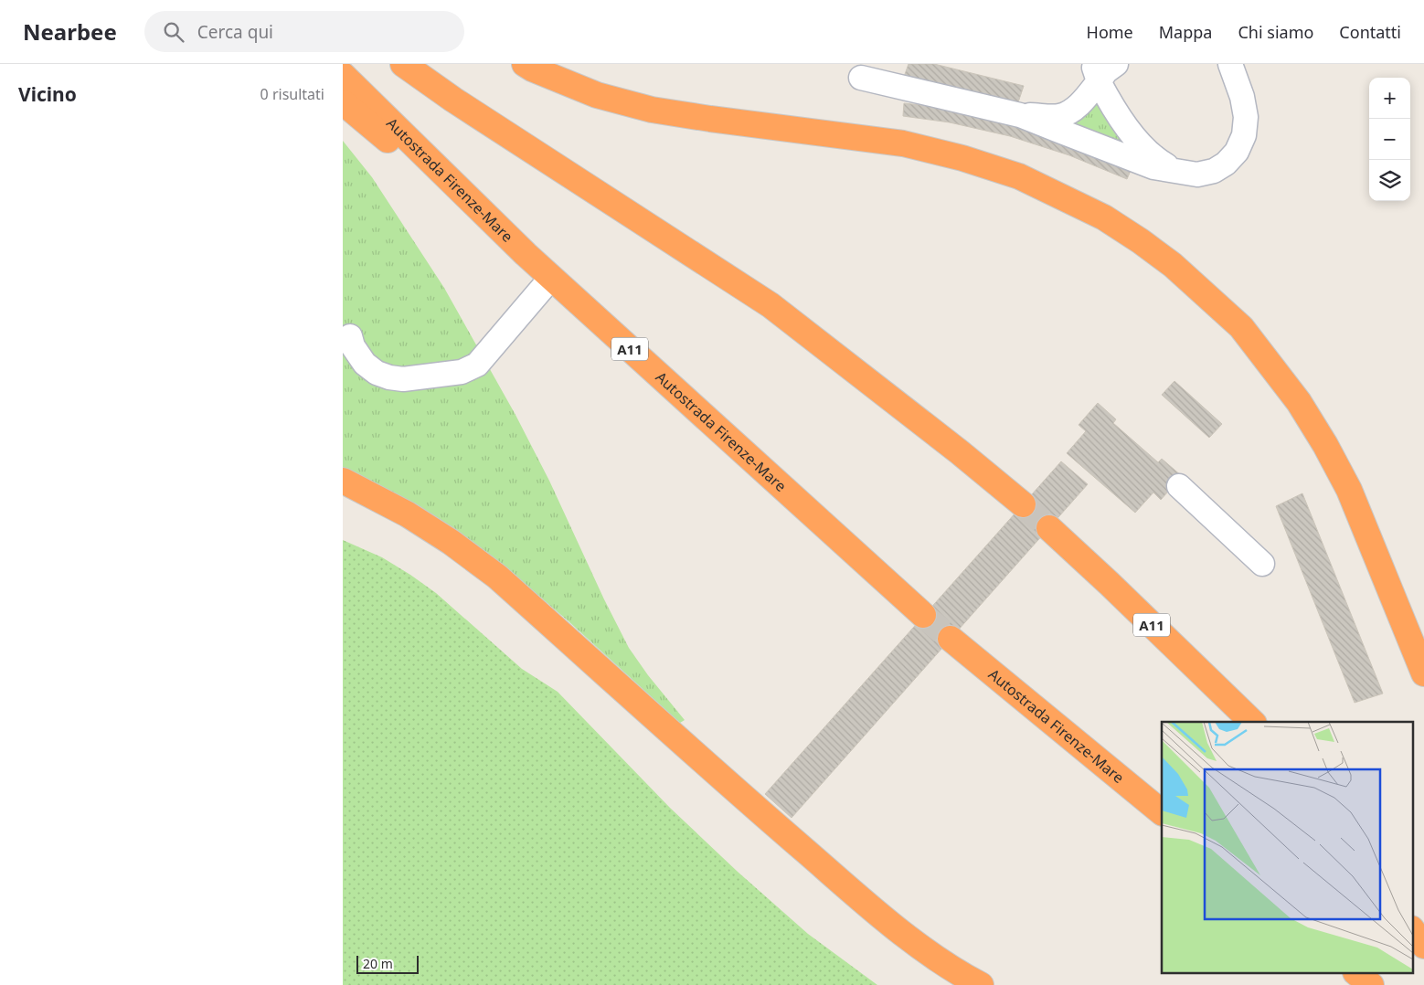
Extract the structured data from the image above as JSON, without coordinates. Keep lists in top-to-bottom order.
{
  "streets": {
    "highway": ["Autostrada Firenze-Mare", "A11"]
  },
  "scale_bar": "20 m",
  "page": {
    "header": "Nearbee",
    "search": "Cerca qui",
    "nav": [
      "Home",
      "Mappa",
      "Chi siamo",
      "Contatti"
    ],
    "heading": ["Vicino", "0 risultati"],
    "map_buttons": ["+", "−"],
    "scale": "20 m"
  }
}
